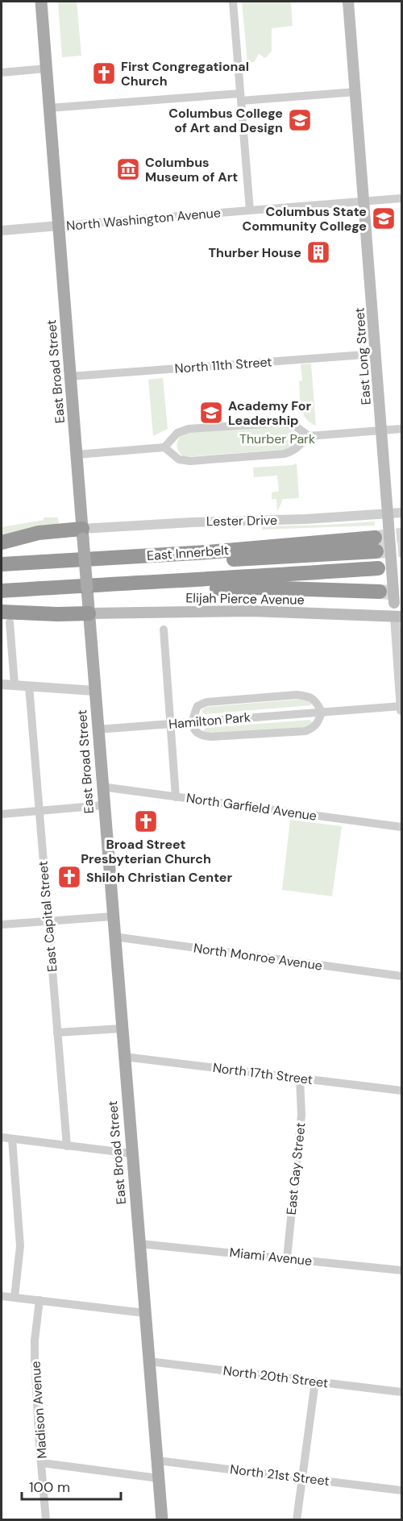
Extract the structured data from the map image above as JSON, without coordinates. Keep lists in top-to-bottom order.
{
  "streets": {
    "highway": ["East Innerbelt"],
    "main road": ["East Long Street", "East Broad Street", "Elijah Pierce Avenue"],
    "street": [
      "North Washington Avenue",
      "North 11th Street",
      "Lester Drive",
      "Hamilton Park",
      "North Garfield Avenue",
      "East Capital Street",
      "North Monroe Avenue",
      "North 17th Street",
      "East Gay Street",
      "Miami Avenue",
      "North 20th Street",
      "Madison Avenue",
      "North 21st Street"
    ]
  },
  "crossings": [
    ["North Washington Avenue", "East Long Street"],
    ["North Washington Avenue", "East Broad Street"],
    ["East Long Street", "North 11th Street"],
    ["East Long Street", "Lester Drive"],
    ["East Long Street", "Elijah Pierce Avenue"],
    ["East Long Street", "Hamilton Park"],
    ["North 11th Street", "East Broad Street"],
    ["East Broad Street", "Lester Drive"],
    ["East Broad Street", "Elijah Pierce Avenue"],
    ["East Broad Street", "Hamilton Park"],
    ["East Broad Street", "North Garfield Avenue"],
    ["East Broad Street", "North Monroe Avenue"],
    ["East Broad Street", "North 17th Street"],
    ["East Broad Street", "Miami Avenue"],
    ["East Broad Street", "North 20th Street"],
    ["East Broad Street", "North 21st Street"],
    ["North 17th Street", "East Gay Street"],
    ["East Gay Street", "Miami Avenue"]
  ],
  "parks": ["Thurber Park"],
  "places": {
    "church": ["First Congregational Church", "Broad Street Presbyterian Church", "Shiloh Christian Center"],
    "school or university": ["Columbus College of Art and Design", "Columbus State Community College", "Academy For Leadership"],
    "museum": ["Columbus Museum of Art"],
    "building": ["Thurber House"]
  },
  "scale_bar": "100 m"
}
